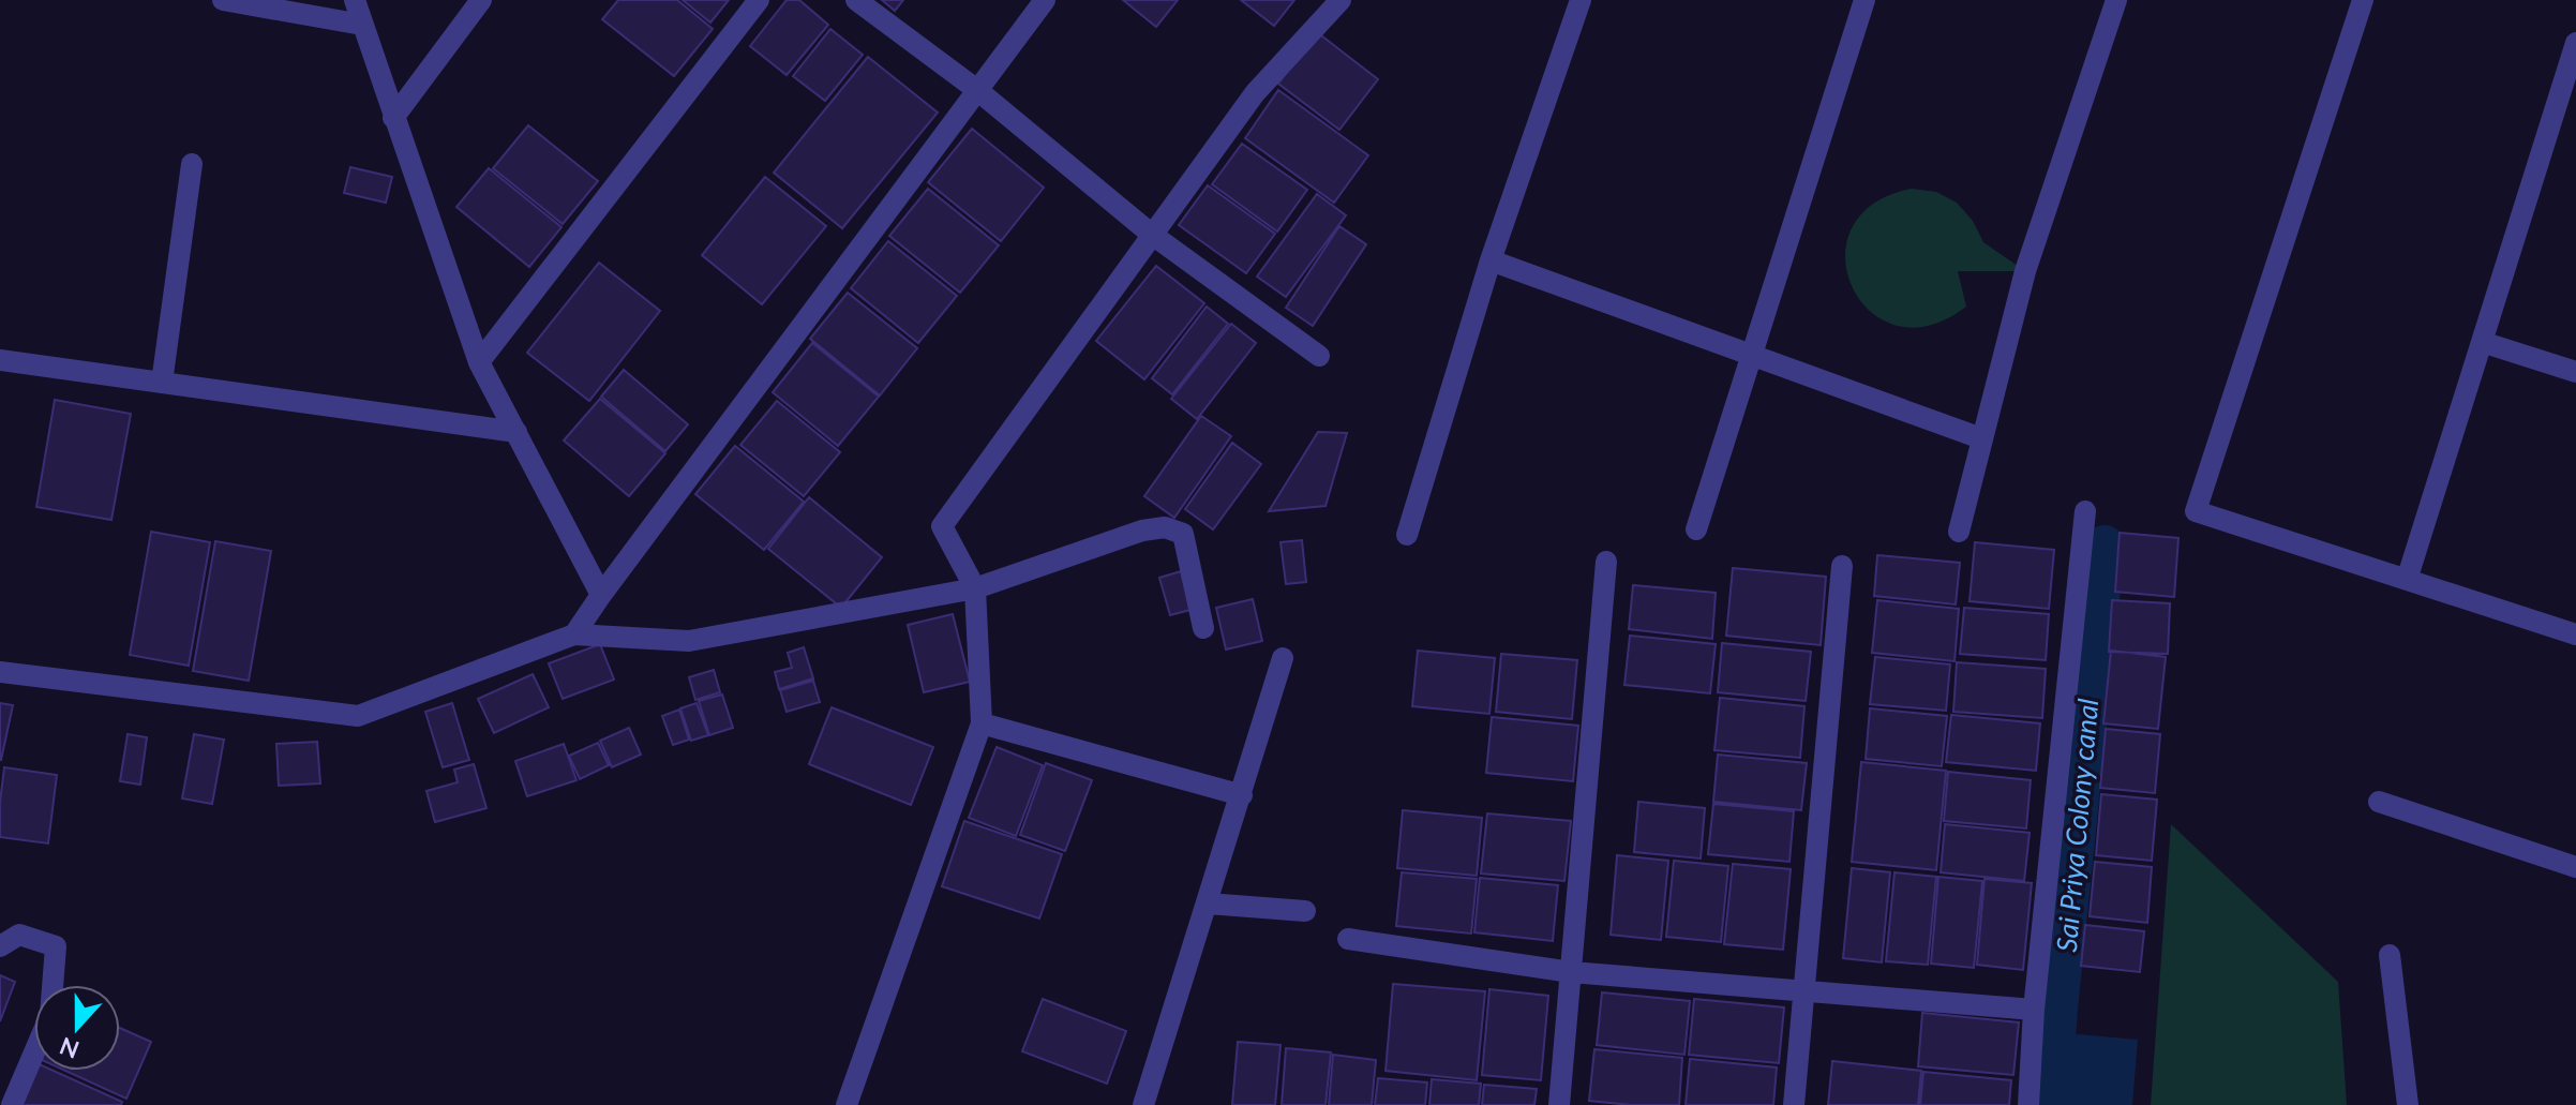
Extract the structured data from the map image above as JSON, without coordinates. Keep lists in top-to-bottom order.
{
  "water": ["Sai Priya Colony canal"],
  "north": "bottom"
}
